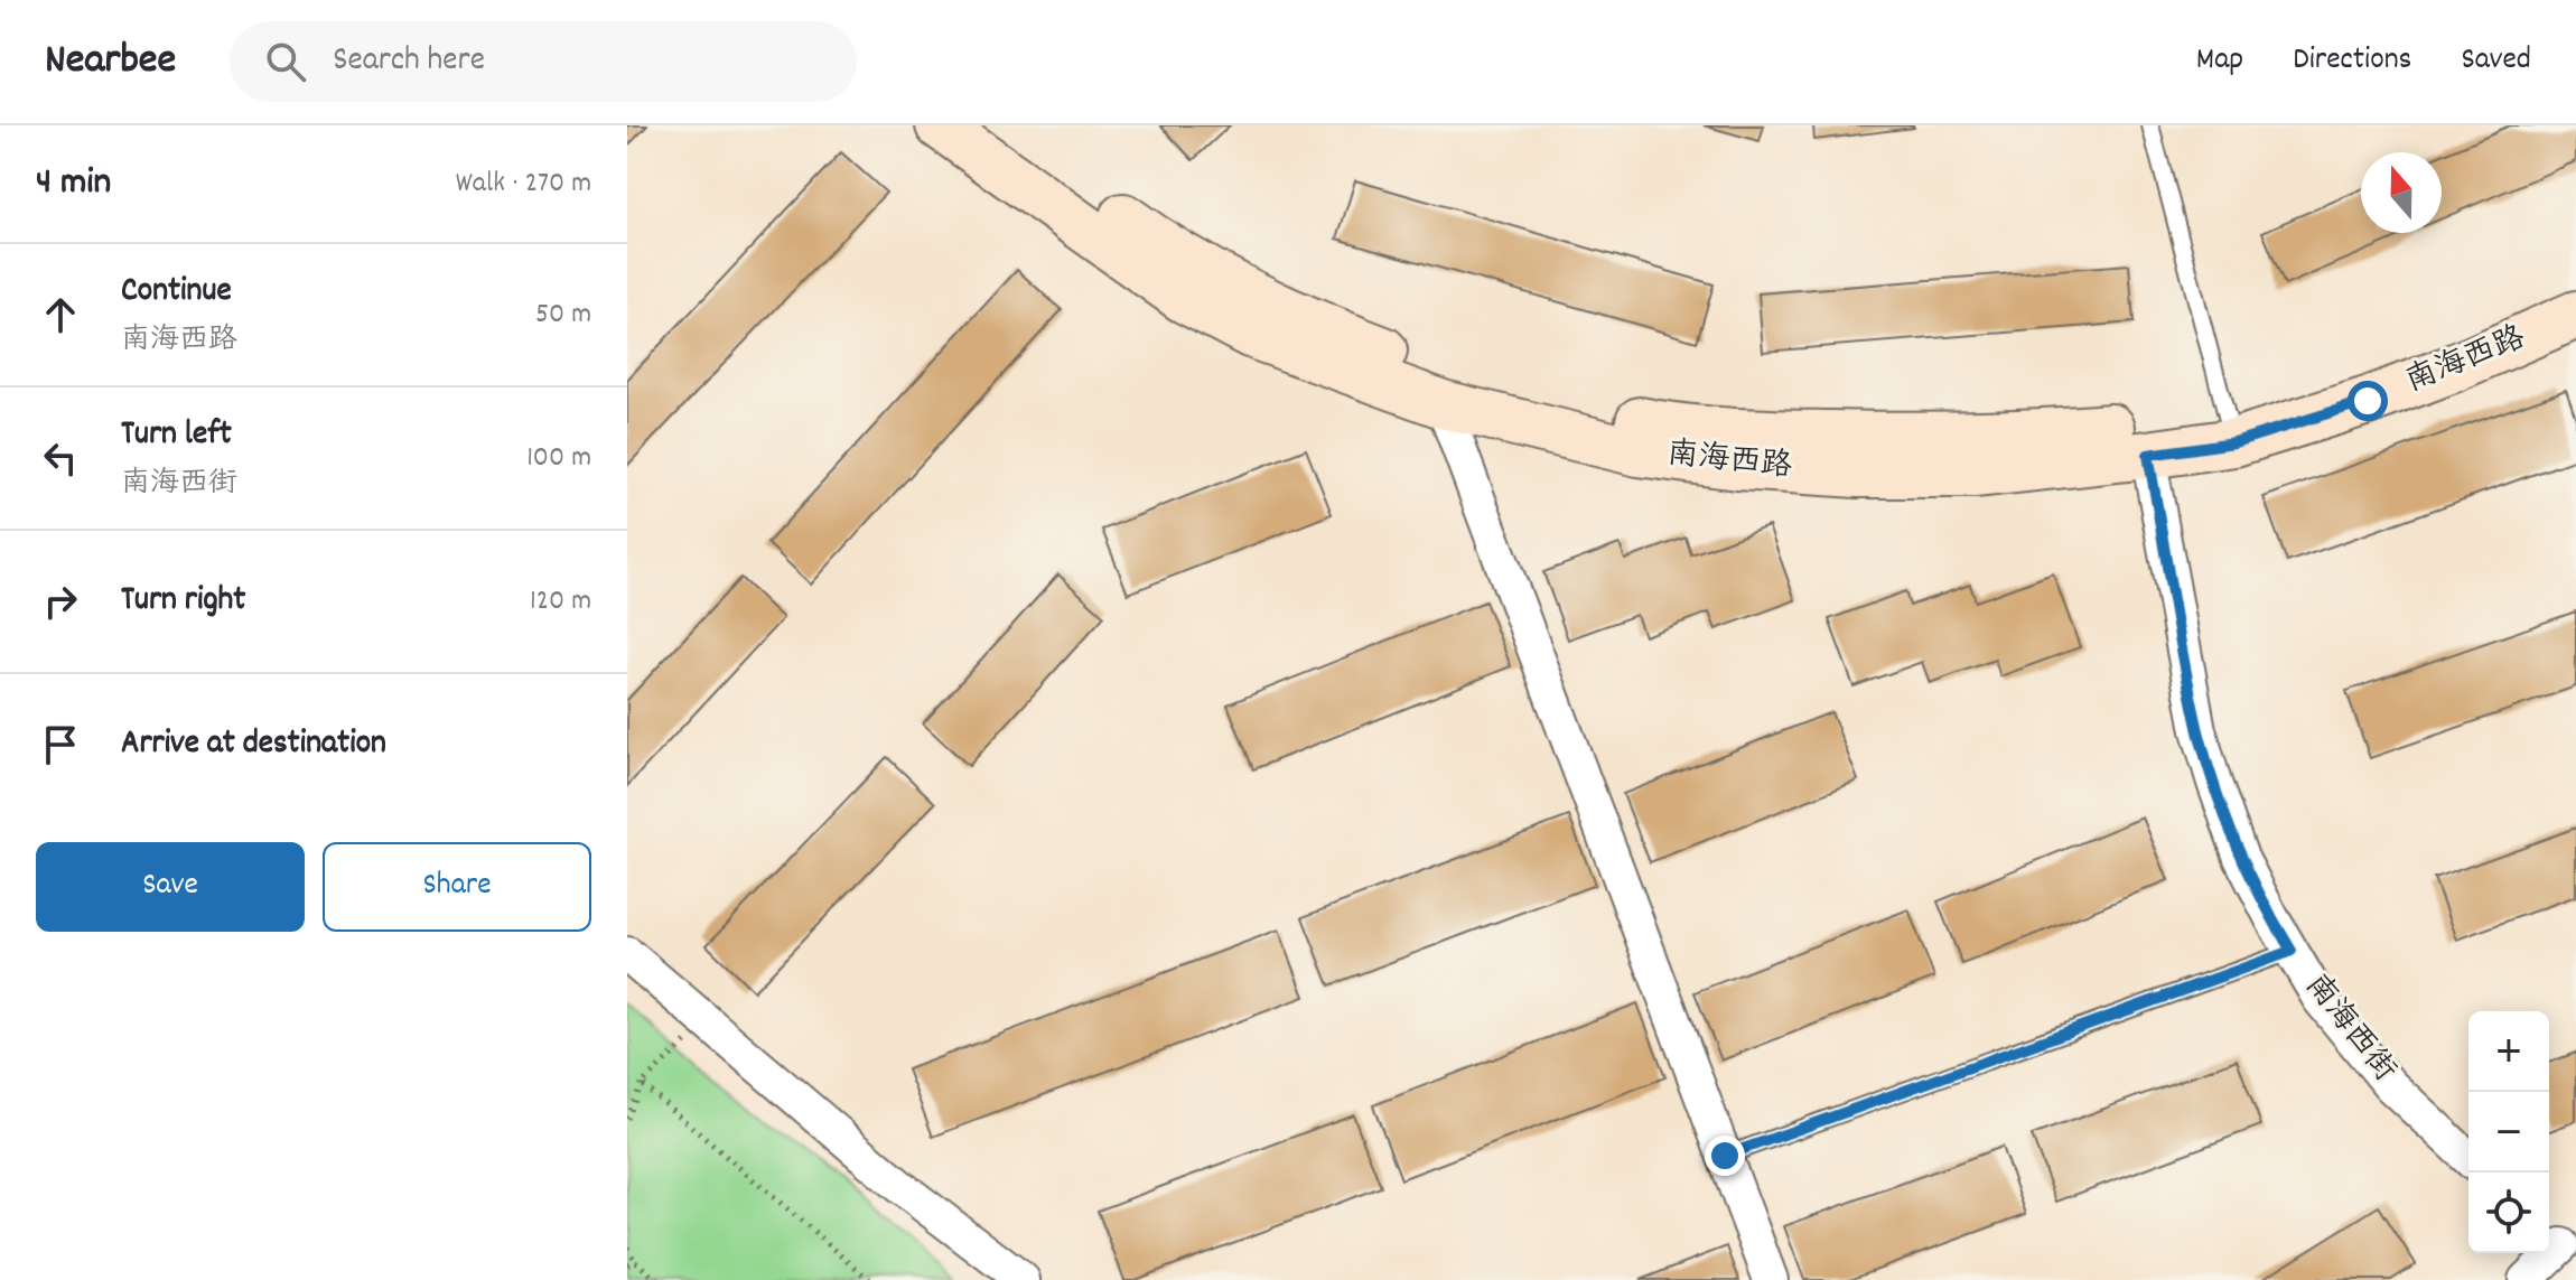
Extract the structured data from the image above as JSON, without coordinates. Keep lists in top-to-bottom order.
{
  "streets": {
    "street": ["南海西路", "南海西街"]
  },
  "crossings": [
    ["南海西路", "南海西街"]
  ],
  "north": "top",
  "page": {
    "header": "Nearbee",
    "search": "Search here",
    "nav": ["Map", "Directions", "Saved"],
    "heading": ["4 min", "Walk · 270 m"],
    "list": [
      ["Continue", "南海西路", "50 m"],
      ["Turn left", "南海西街", "100 m"],
      ["Turn right", "120 m"],
      "Arrive at destination"
    ],
    "buttons": ["Save", "Share"],
    "map_buttons": ["+", "−"]
  }
}
